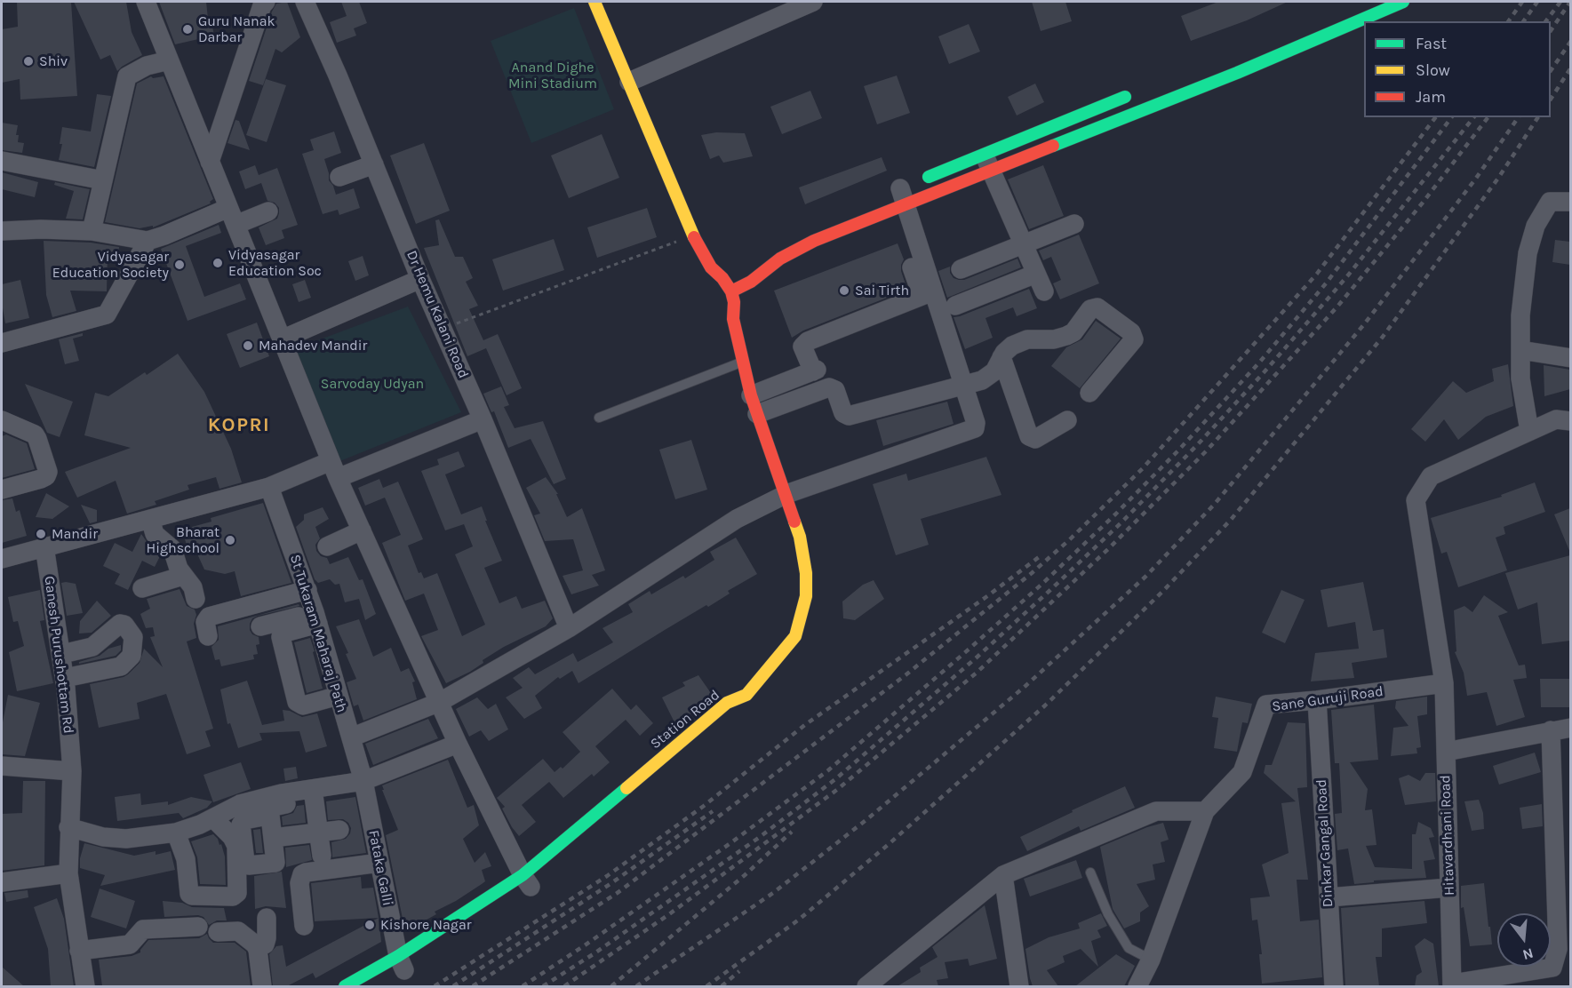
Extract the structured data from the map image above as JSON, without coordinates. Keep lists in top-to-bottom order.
{
  "streets": {
    "main road": ["Station Road"],
    "street": [
      "Dr Hemu Kalani Road",
      "St Tukaram Maharaj Path",
      "Ganesh Purushottam Rd",
      "Sane Guruji Road",
      "Hitavardhani Road",
      "Dinkar Gangal Road",
      "Fataka Galli"
    ]
  },
  "crossings": [
    ["St Tukaram Maharaj Path", "Fataka Galli"],
    ["Sane Guruji Road", "Hitavardhani Road"],
    ["Sane Guruji Road", "Dinkar Gangal Road"],
    ["Station Road", "Fataka Galli"]
  ],
  "districts": ["KOPRI"],
  "parks": ["Anand Dighe Mini Stadium", "Sarvoday Udyan"],
  "places": [
    "Guru Nanak Darbar",
    "Shiv",
    "Vidyasagar Education Soc",
    "Vidyasagar Education Society",
    "Sai Tirth",
    "Mahadev Mandir",
    "Mandir",
    "Bharat Highschool",
    "Kishore Nagar"
  ],
  "legend": ["Fast", "Slow", "Jam"],
  "north": "bottom"
}
